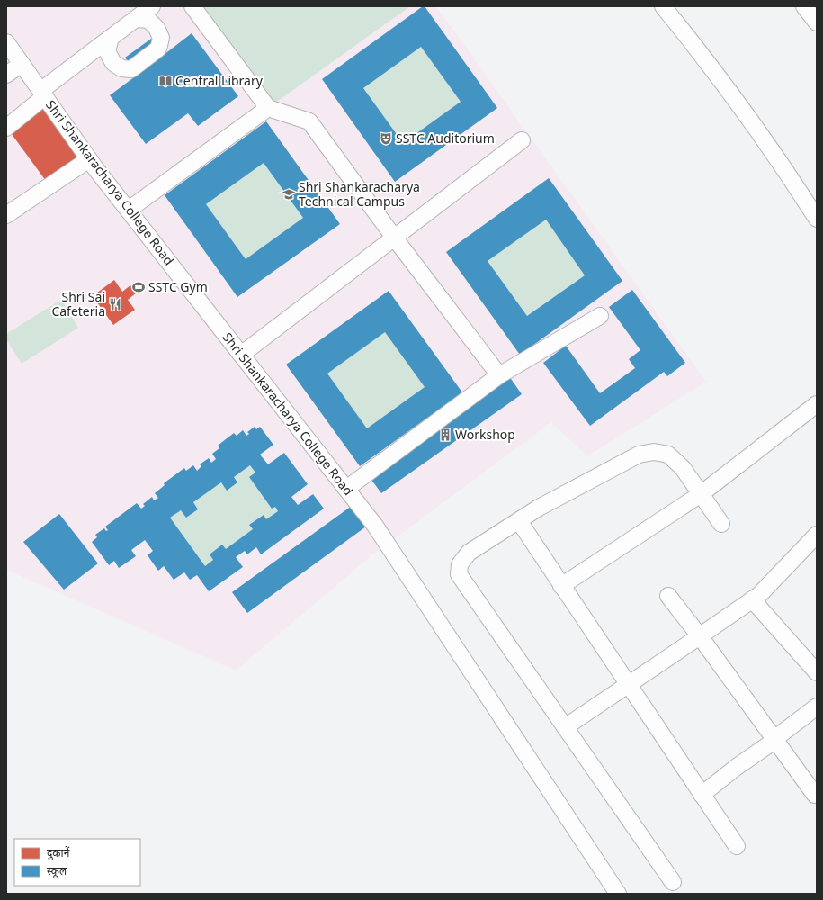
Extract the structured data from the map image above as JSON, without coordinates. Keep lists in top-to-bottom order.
{
  "streets": {
    "street": ["Shri Shankaracharya College Road"]
  },
  "places": {
    "library": ["Central Library"],
    "theatre": ["SSTC Auditorium"],
    "school or university": ["Shri Shankaracharya Technical Campus"],
    "sports": ["SSTC Gym"],
    "restaurant": ["Shri Sai Cafeteria"],
    "building": ["Workshop"]
  },
  "legend": ["दुकानें", "स्कूल"]
}
